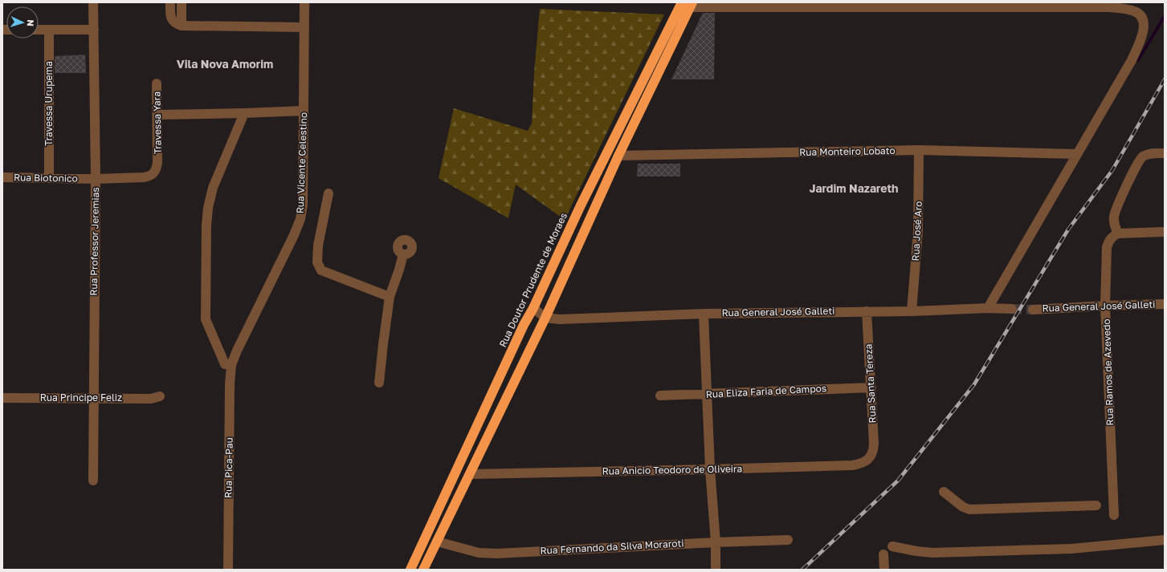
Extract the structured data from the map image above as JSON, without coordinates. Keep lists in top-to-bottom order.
{
  "streets": {
    "highway": ["Rua Doutor Prudente de Moraes"],
    "street": [
      "Travessa Urupema",
      "Travessa Yara",
      "Rua Monteiro Lobato",
      "Rua Vicente Celestino",
      "Rua Biotonico",
      "Rua José Aro",
      "Rua Professor Jeremias",
      "Rua General José Galleti",
      "Rua Ramos de Azevedo",
      "Rua Santa Tereza",
      "Rua Eliza Faria de Campos",
      "Rua Principe Feliz",
      "Rua Pica-Pau",
      "Rua Anicio Teodoro de Oliveira",
      "Rua Fernando da Silva Moraroti"
    ]
  },
  "crossings": [
    ["Travessa Urupema", "Rua Biotonico"],
    ["Travessa Yara", "Rua Biotonico"],
    ["Rua Monteiro Lobato", "Rua José Aro"],
    ["Rua Vicente Celestino", "Rua Pica-Pau"],
    ["Rua Biotonico", "Rua Professor Jeremias"],
    ["Rua José Aro", "Rua General José Galleti"],
    ["Rua Professor Jeremias", "Rua Principe Feliz"],
    ["Rua General José Galleti", "Rua Ramos de Azevedo"],
    ["Rua General José Galleti", "Rua Santa Tereza"],
    ["Rua Santa Tereza", "Rua Eliza Faria de Campos"],
    ["Rua Santa Tereza", "Rua Anicio Teodoro de Oliveira"]
  ],
  "districts": ["Vila Nova Amorim", "Jardim Nazareth"],
  "north": "right"
}
